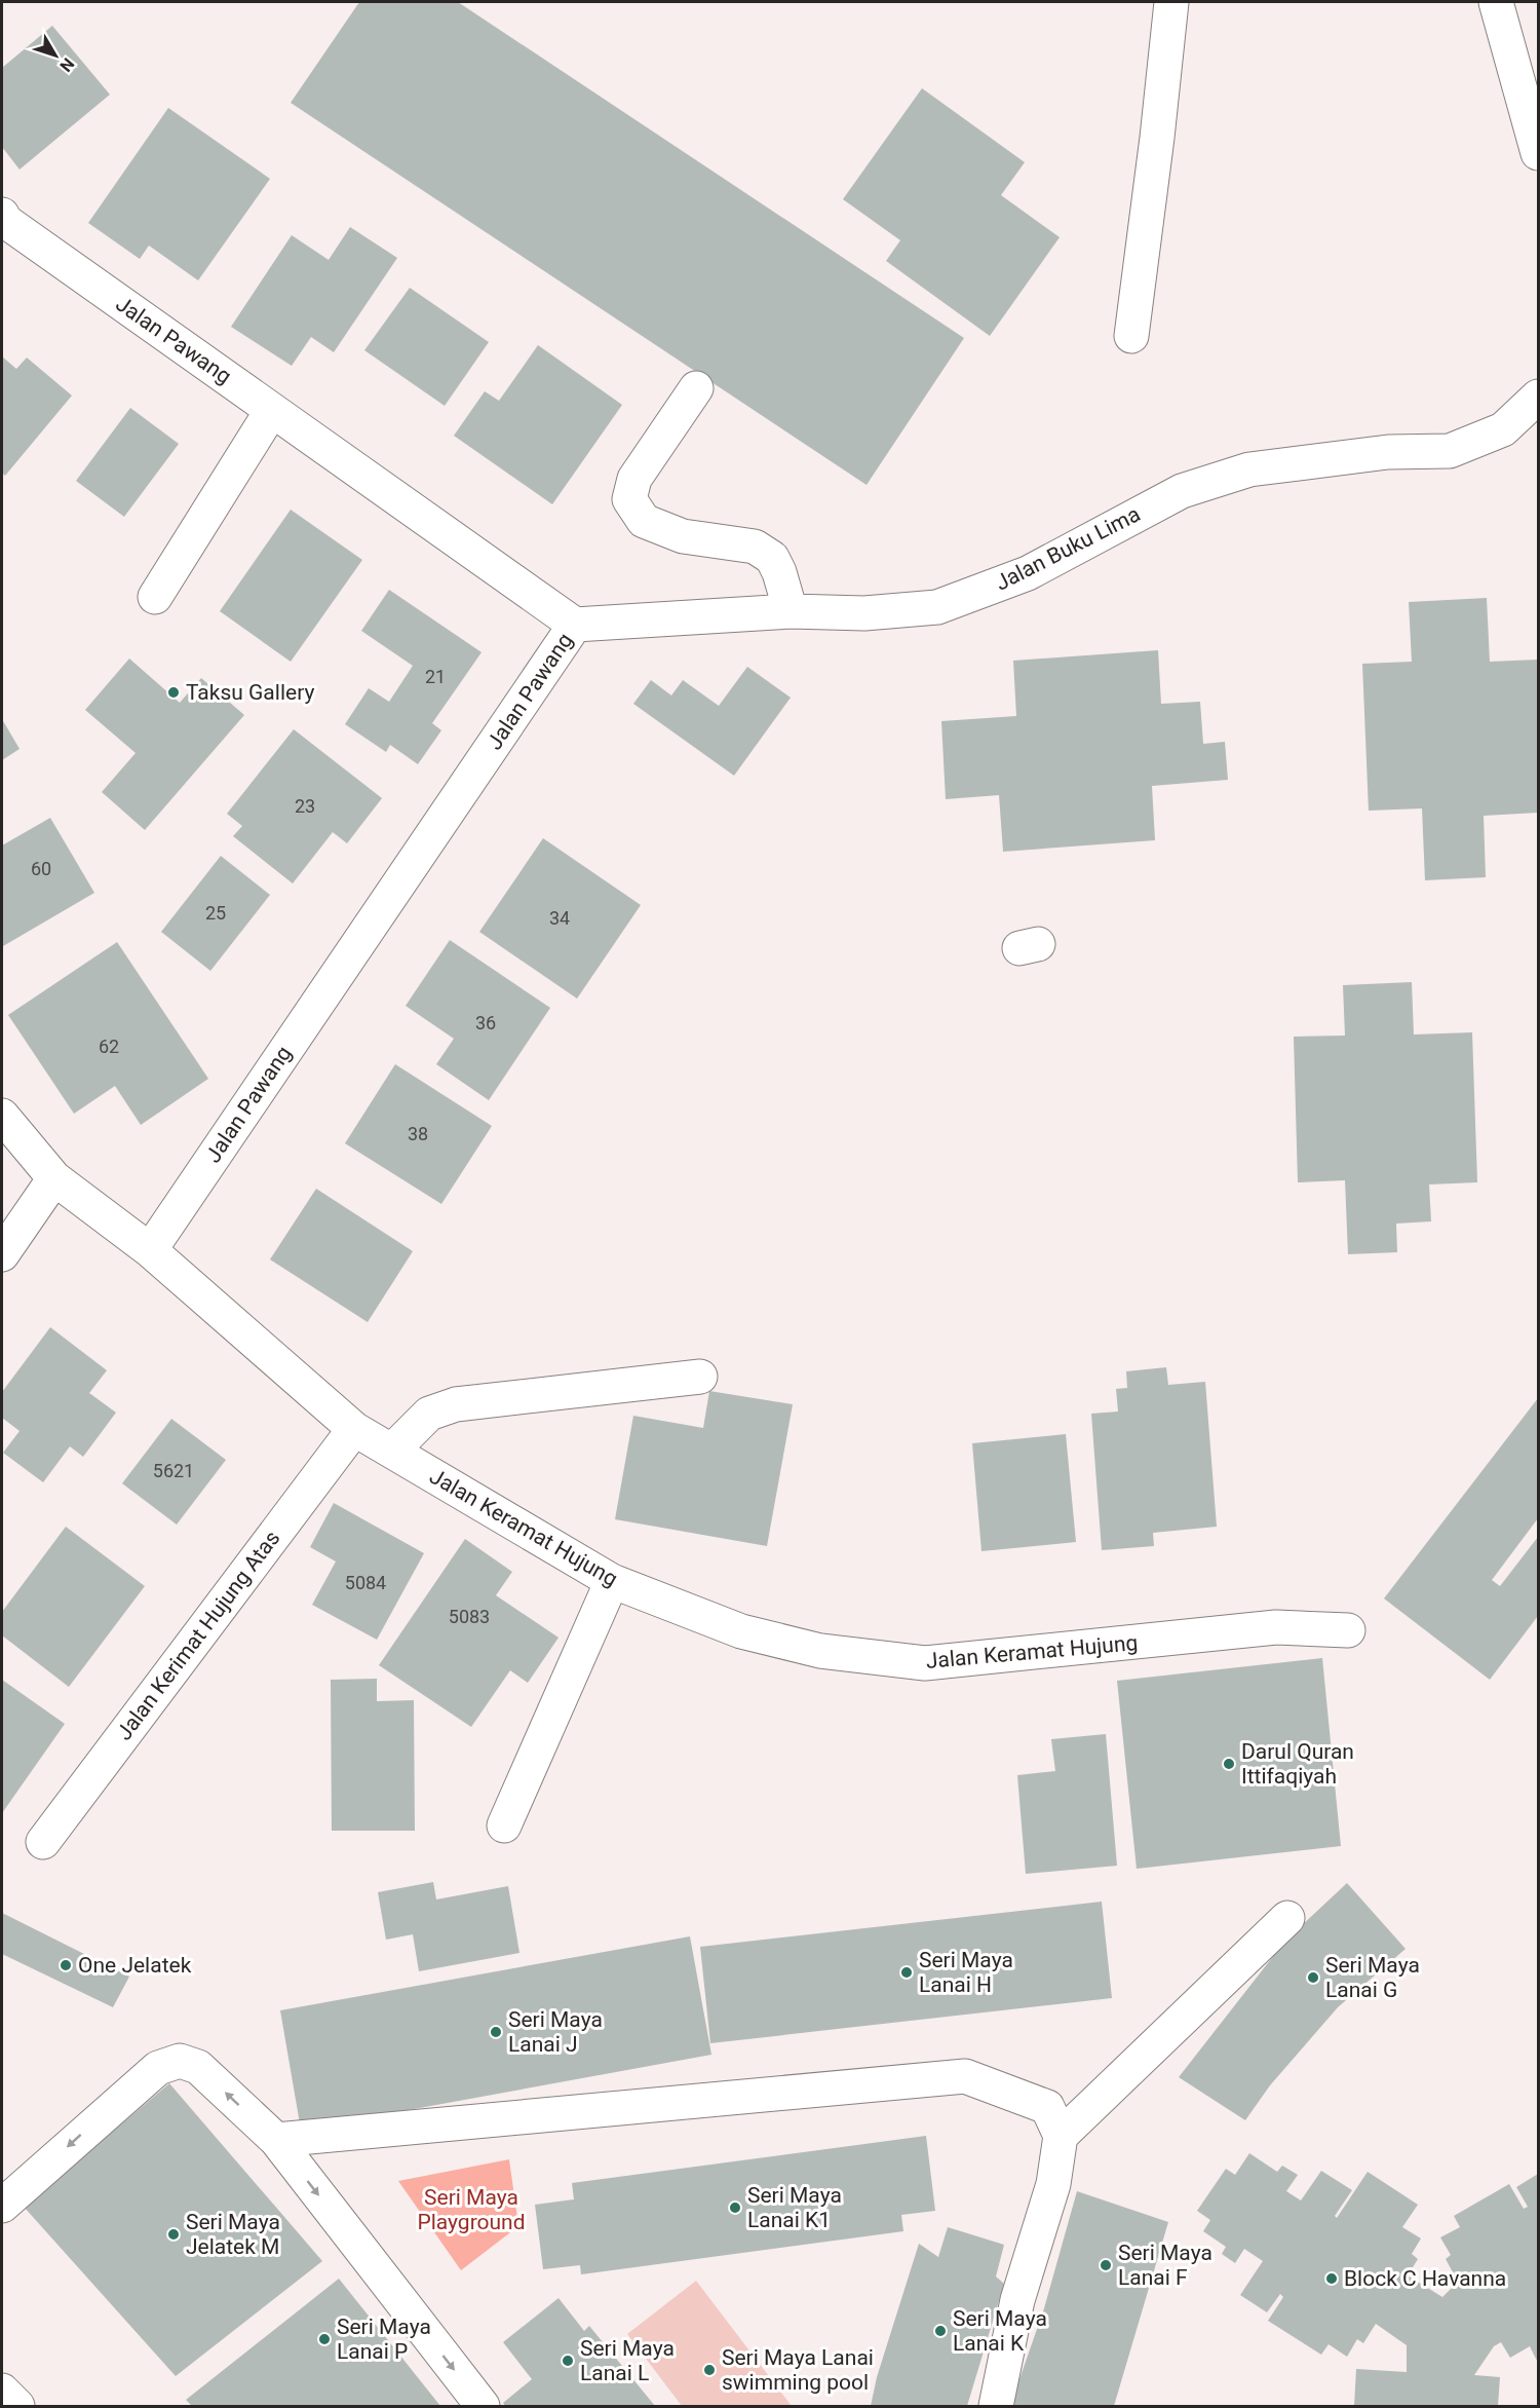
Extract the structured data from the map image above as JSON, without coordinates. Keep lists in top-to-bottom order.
{
  "streets": {
    "main road": [
      "Jalan Pawang",
      "Jalan Buku Lima",
      "Jalan Keramat Hujung",
      "Jalan Kerimat Hujung Atas"
    ]
  },
  "crossings": [
    ["Jalan Pawang", "Jalan Buku Lima"],
    ["Jalan Pawang", "Jalan Keramat Hujung"],
    ["Jalan Keramat Hujung", "Jalan Kerimat Hujung Atas"]
  ],
  "parks": ["Seri Maya Playground"],
  "places": [
    "Taksu Gallery",
    "Darul Quran Ittifaqiyah",
    "One Jelatek",
    "Seri Maya Lanai H",
    "Seri Maya Lanai G",
    "Seri Maya Lanai J",
    "Seri Maya Lanai K1",
    "Seri Maya Jelatek M",
    "Seri Maya Lanai F",
    "Block C Havanna",
    "Seri Maya Lanai K",
    "Seri Maya Lanai P",
    "Seri Maya Lanai L",
    "Seri Maya Lanai swimming pool"
  ],
  "house_numbers": [
    "21",
    "23",
    "60",
    "25",
    "34",
    "36",
    "62",
    "38",
    "5621",
    "5084",
    "5083"
  ],
  "north": "bottom right"
}
